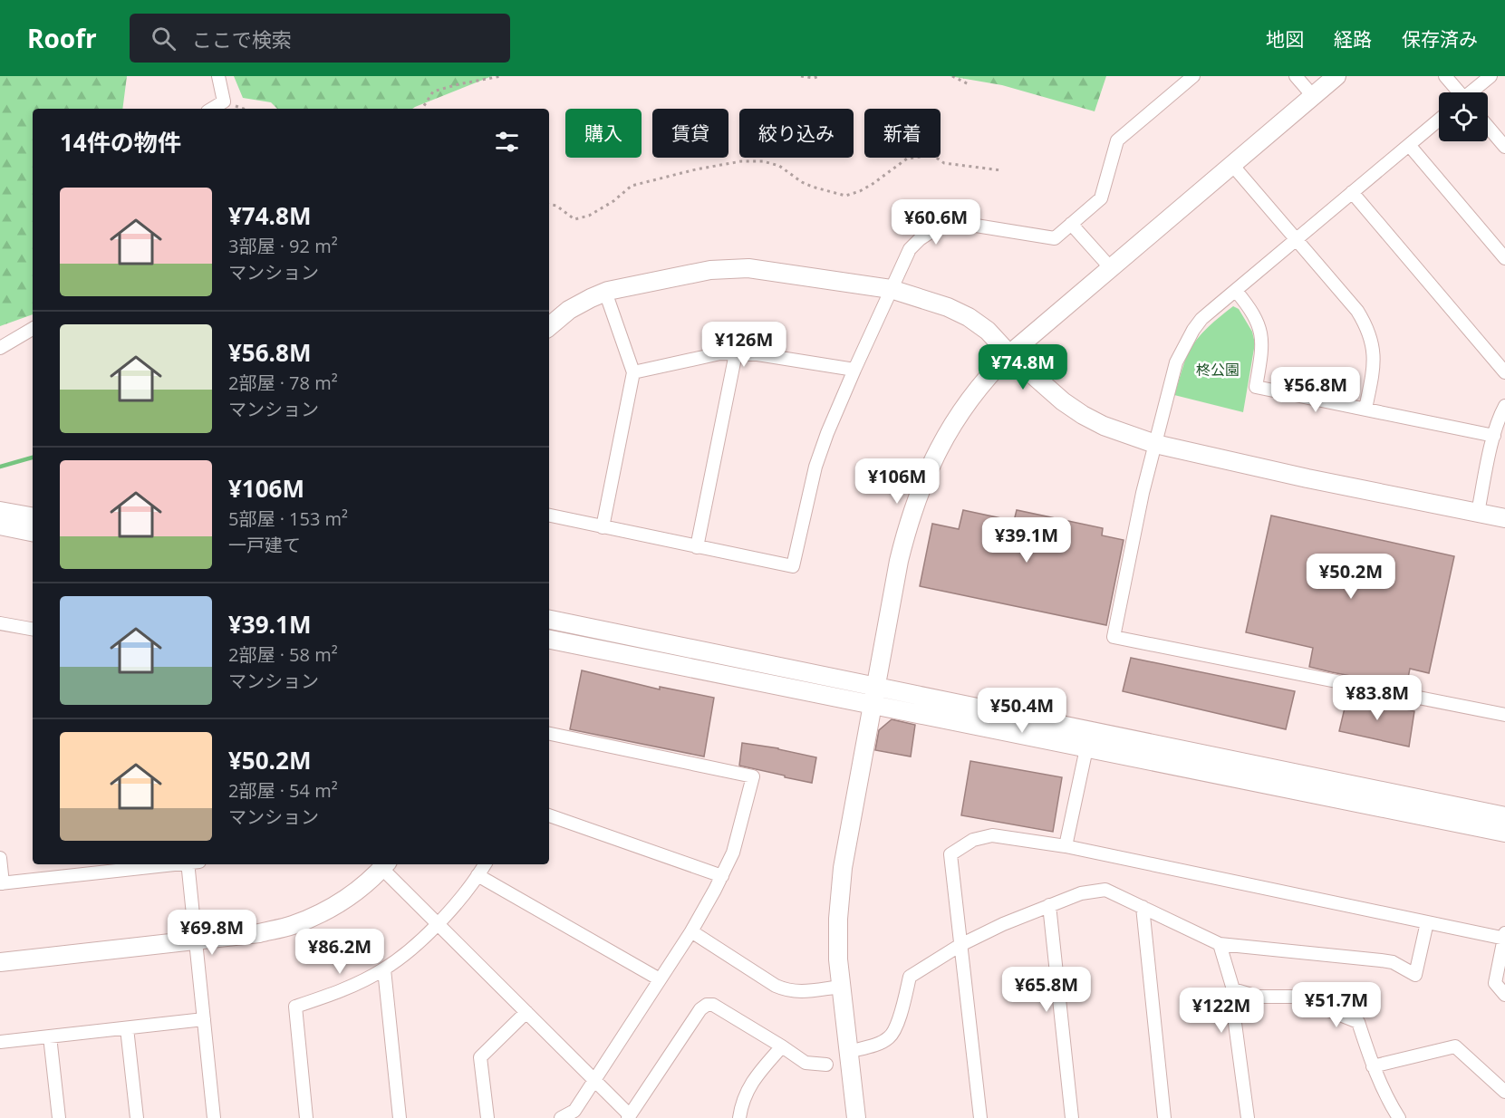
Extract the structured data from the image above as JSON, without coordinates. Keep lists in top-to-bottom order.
{
  "parks": ["柊公園"],
  "page": {
    "header": "Roofr",
    "search": "ここで検索",
    "nav": ["地図", "経路", "保存済み"],
    "chip": [
      "購入",
      "賃貸",
      "絞り込み",
      "新着"
    ],
    "heading": "14件の物件",
    "list": [
      {
        "name": "¥74.8M",
        "note": "3部屋 · 92 m² · マンション"
      },
      {
        "name": "¥56.8M",
        "note": "2部屋 · 78 m² · マンション"
      },
      {
        "name": "¥106M",
        "note": "5部屋 · 153 m² · 一戸建て"
      },
      {
        "name": "¥39.1M",
        "note": "2部屋 · 58 m² · マンション"
      },
      {
        "name": "¥50.2M",
        "note": "2部屋 · 54 m² · マンション"
      }
    ],
    "price": [
      "¥60.6M",
      "¥126M",
      "¥74.8M",
      "¥56.8M",
      "¥106M",
      "¥39.1M",
      "¥50.2M",
      "¥83.8M",
      "¥50.4M",
      "¥69.8M",
      "¥86.2M",
      "¥65.8M",
      "¥51.7M",
      "¥122M"
    ]
  }
}
